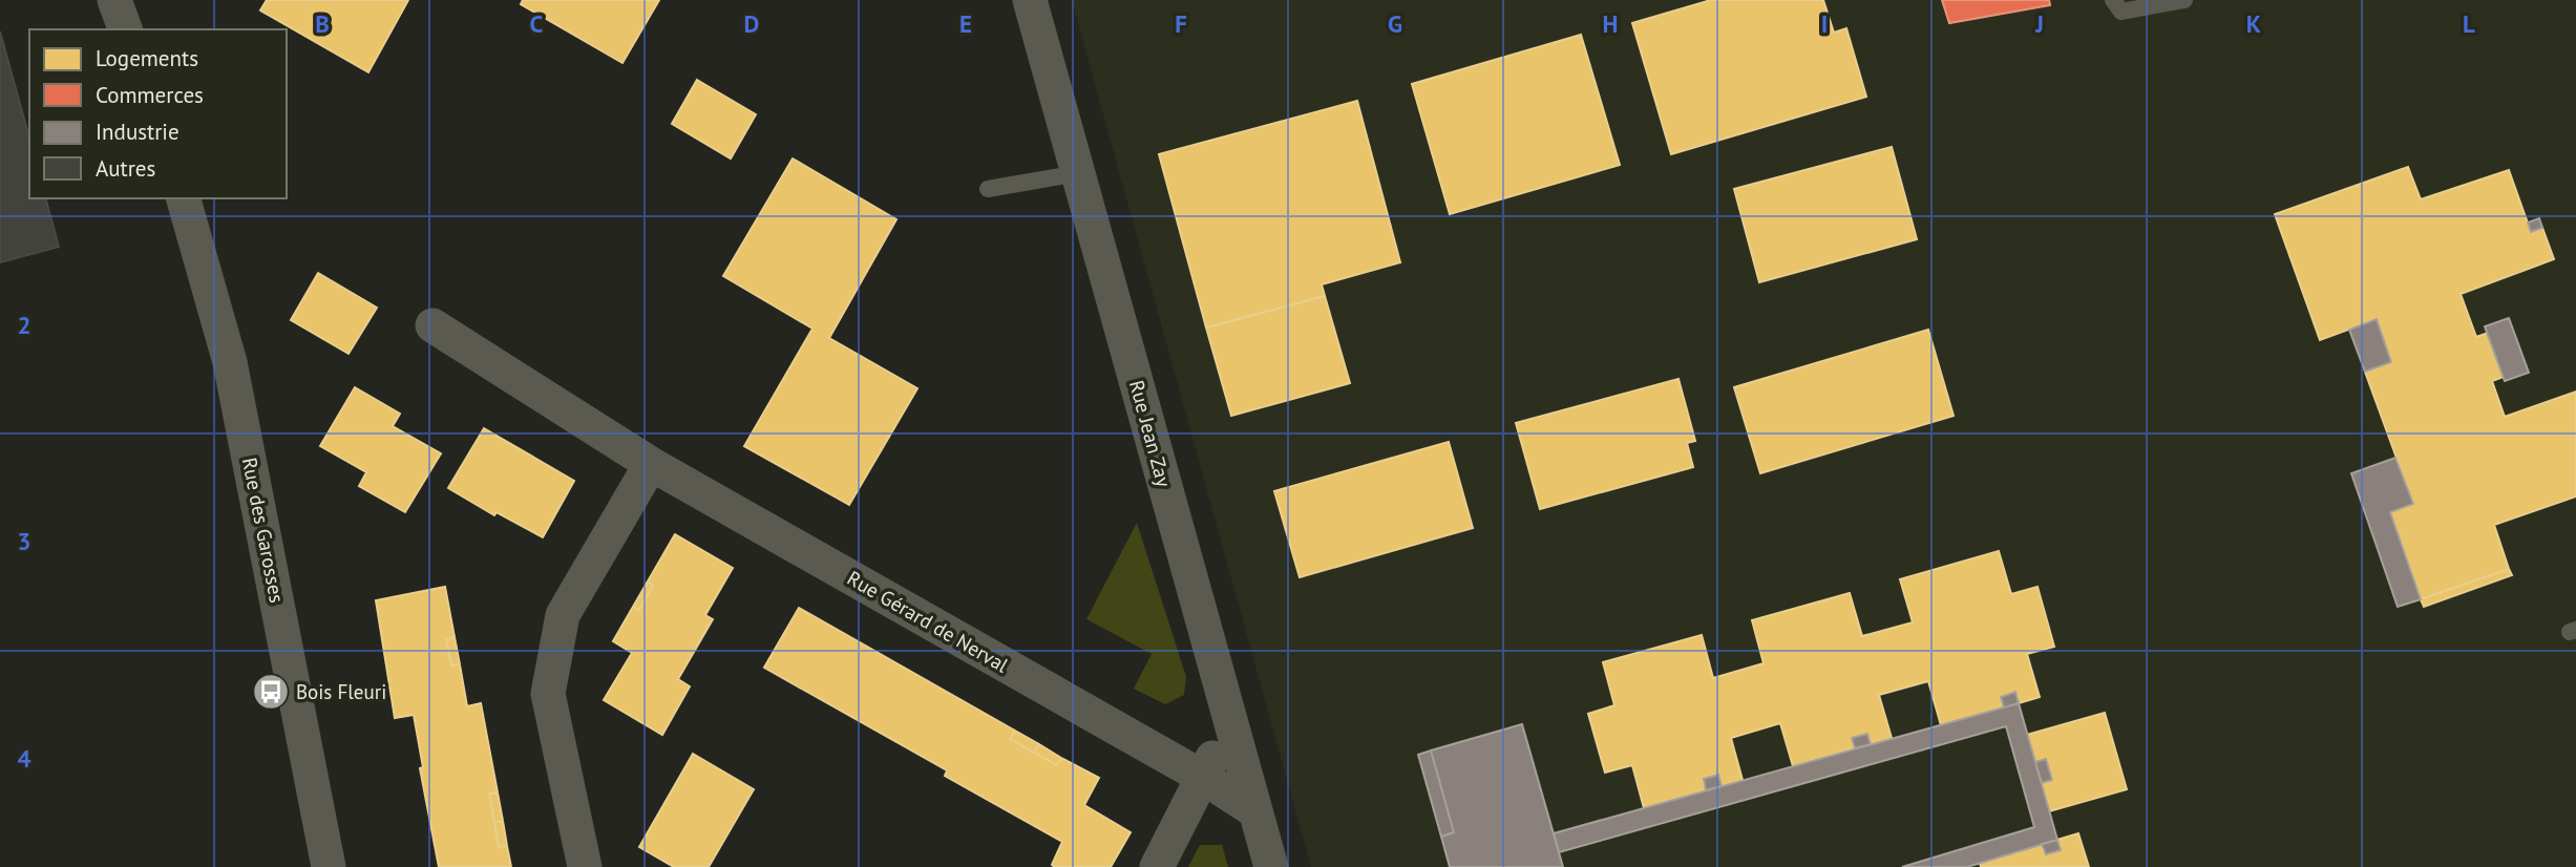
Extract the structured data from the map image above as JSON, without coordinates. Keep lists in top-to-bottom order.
{
  "streets": {
    "street": ["Rue Jean Zay", "Rue des Garosses", "Rue Gérard de Nerval"]
  },
  "crossings": [
    ["Rue Jean Zay", "Rue Gérard de Nerval"]
  ],
  "places": {
    "bus stop": ["Bois Fleuri"]
  },
  "legend": [
    "Logements",
    "Commerces",
    "Industrie",
    "Autres"
  ],
  "grid": {
    "columns": [
      "B",
      "C",
      "D",
      "E",
      "F",
      "G",
      "H",
      "I",
      "J",
      "K",
      "L"
    ],
    "rows": ["2", "3", "4"]
  }
}
